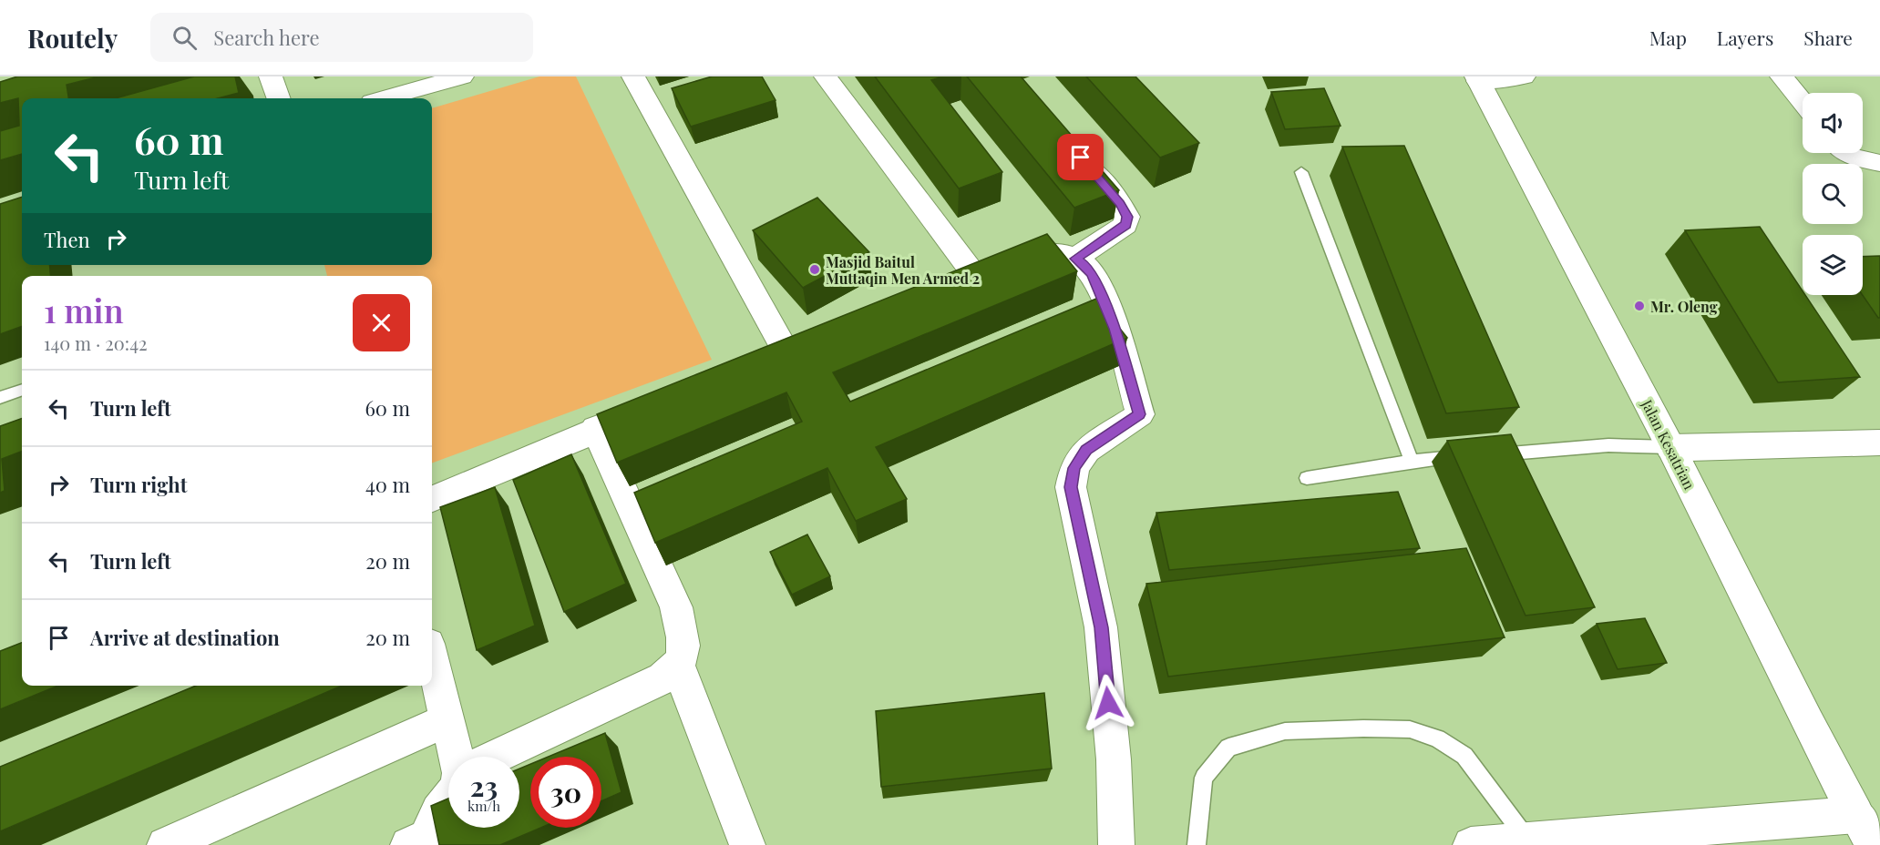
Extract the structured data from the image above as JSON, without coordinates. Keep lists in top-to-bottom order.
{
  "streets": {
    "street": ["Jalan Kesatrian"]
  },
  "places": ["Masjid Baitul Muttaqin Men Armed 2", "Mr. Oleng"],
  "page": {
    "header": "Routely",
    "search": "Search here",
    "nav": ["Map", "Layers", "Share"],
    "turn": ["60 m", "Turn left"],
    "then": "Then",
    "heading": ["1 min", "140 m · 20:42"],
    "list": [
      {
        "name": "Turn left",
        "value": "60 m"
      },
      {
        "name": "Turn right",
        "value": "40 m"
      },
      {
        "name": "Turn left",
        "value": "20 m"
      },
      {
        "name": "Arrive at destination",
        "value": "20 m"
      }
    ],
    "speed": "23 km/h",
    "limit": "30"
  }
}
